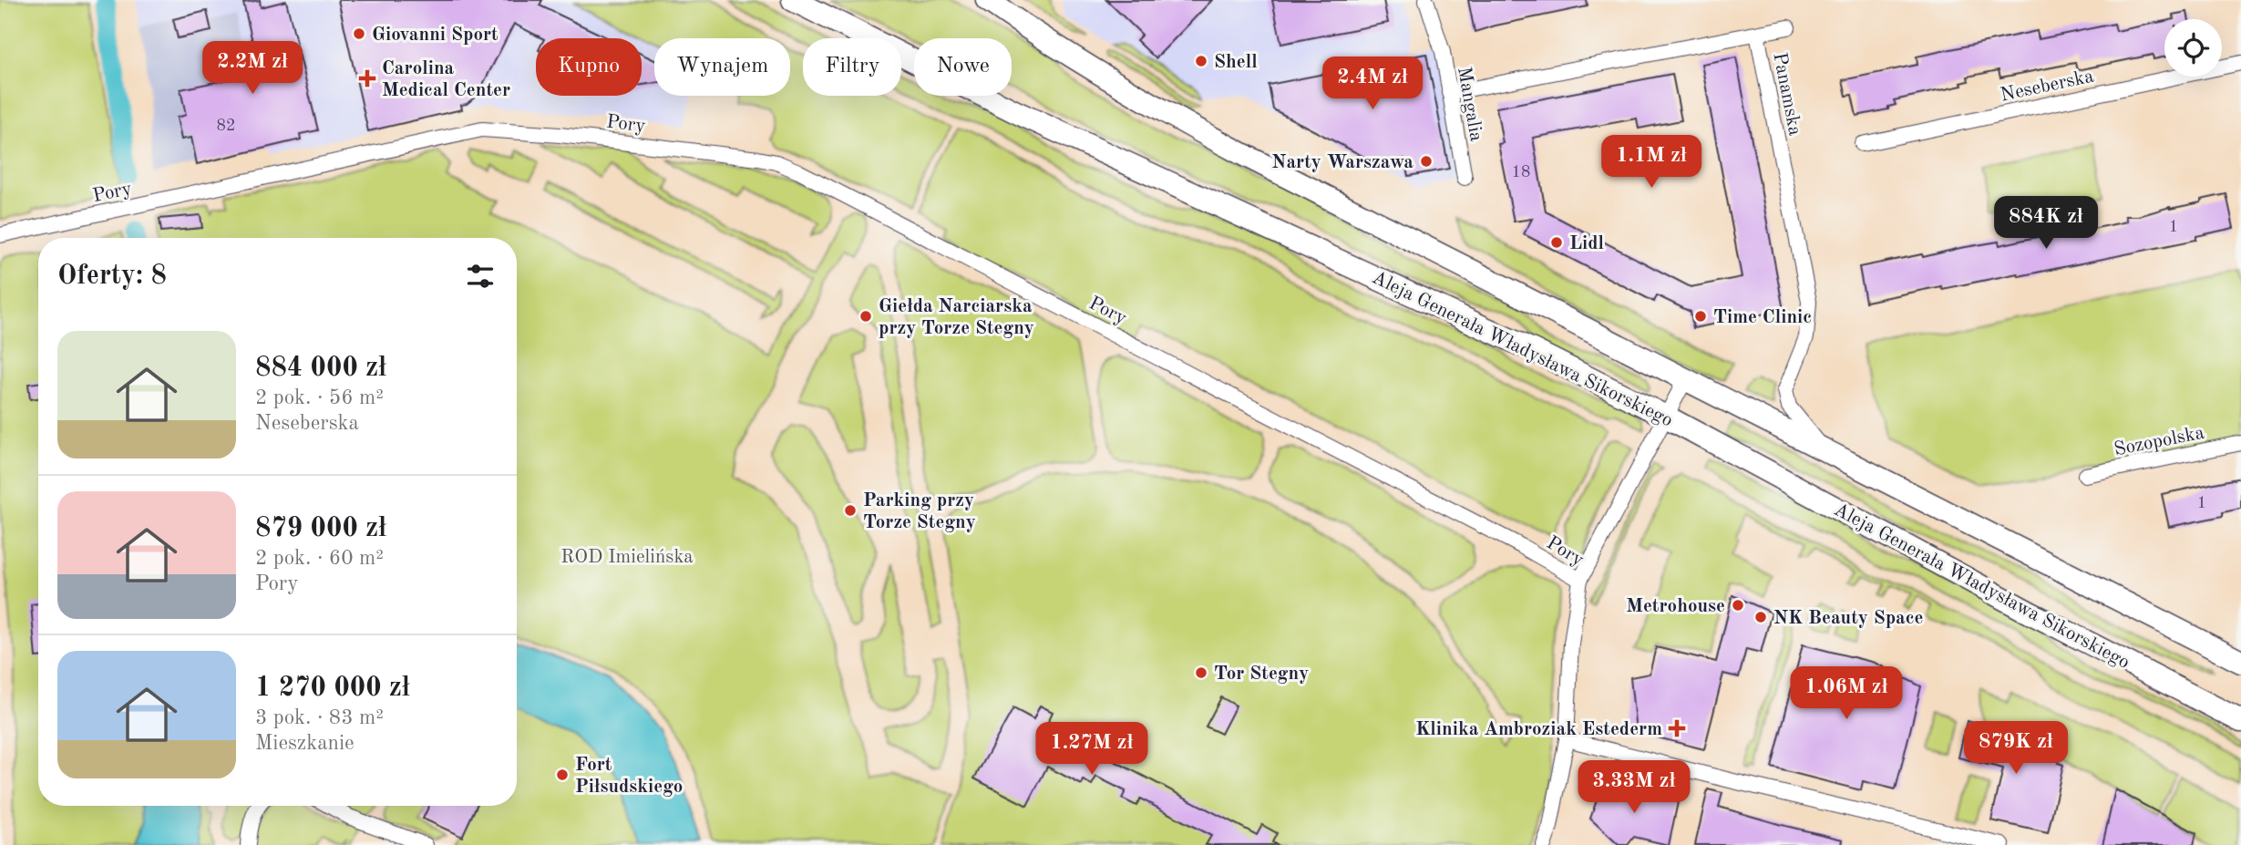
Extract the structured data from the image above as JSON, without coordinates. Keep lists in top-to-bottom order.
{
  "streets": {
    "main road": ["Aleja Generała Władysława Sikorskiego"],
    "street": [
      "Neseberska",
      "Panamska",
      "Mangalia",
      "Pory",
      "Sozopolska"
    ]
  },
  "crossings": [
    ["Panamska", "Mangalia"]
  ],
  "parks": ["ROD Imielińska"],
  "places": {
    "other": [
      "Giovanni Sport",
      "Shell",
      "Narty Warszawa",
      "Lidl",
      "Giełda Narciarska przy Torze Stegny",
      "Time Clinic",
      "Parking przy Torze Stegny",
      "Metrohouse",
      "NK Beauty Space",
      "Tor Stegny",
      "Fort Piłsudskiego"
    ],
    "health": ["Carolina Medical Center", "Klinika Ambroziak Estederm"]
  },
  "house_numbers": [
    "82",
    "18",
    "1",
    "1"
  ],
  "page": {
    "chip": [
      "Kupno",
      "Wynajem",
      "Filtry",
      "Nowe"
    ],
    "price": [
      "2.2M zł",
      "2.4M zł",
      "1.1M zł",
      "884K zł",
      "1.06M zł",
      "879K zł",
      "1.27M zł",
      "3.33M zł"
    ],
    "heading": "Oferty: 8",
    "list": [
      {
        "name": "884 000 zł",
        "note": "2 pok. · 56 m² · Neseberska"
      },
      {
        "name": "879 000 zł",
        "note": "2 pok. · 60 m² · Pory"
      },
      {
        "name": "1 270 000 zł",
        "note": "3 pok. · 83 m² · Mieszkanie"
      }
    ]
  }
}
